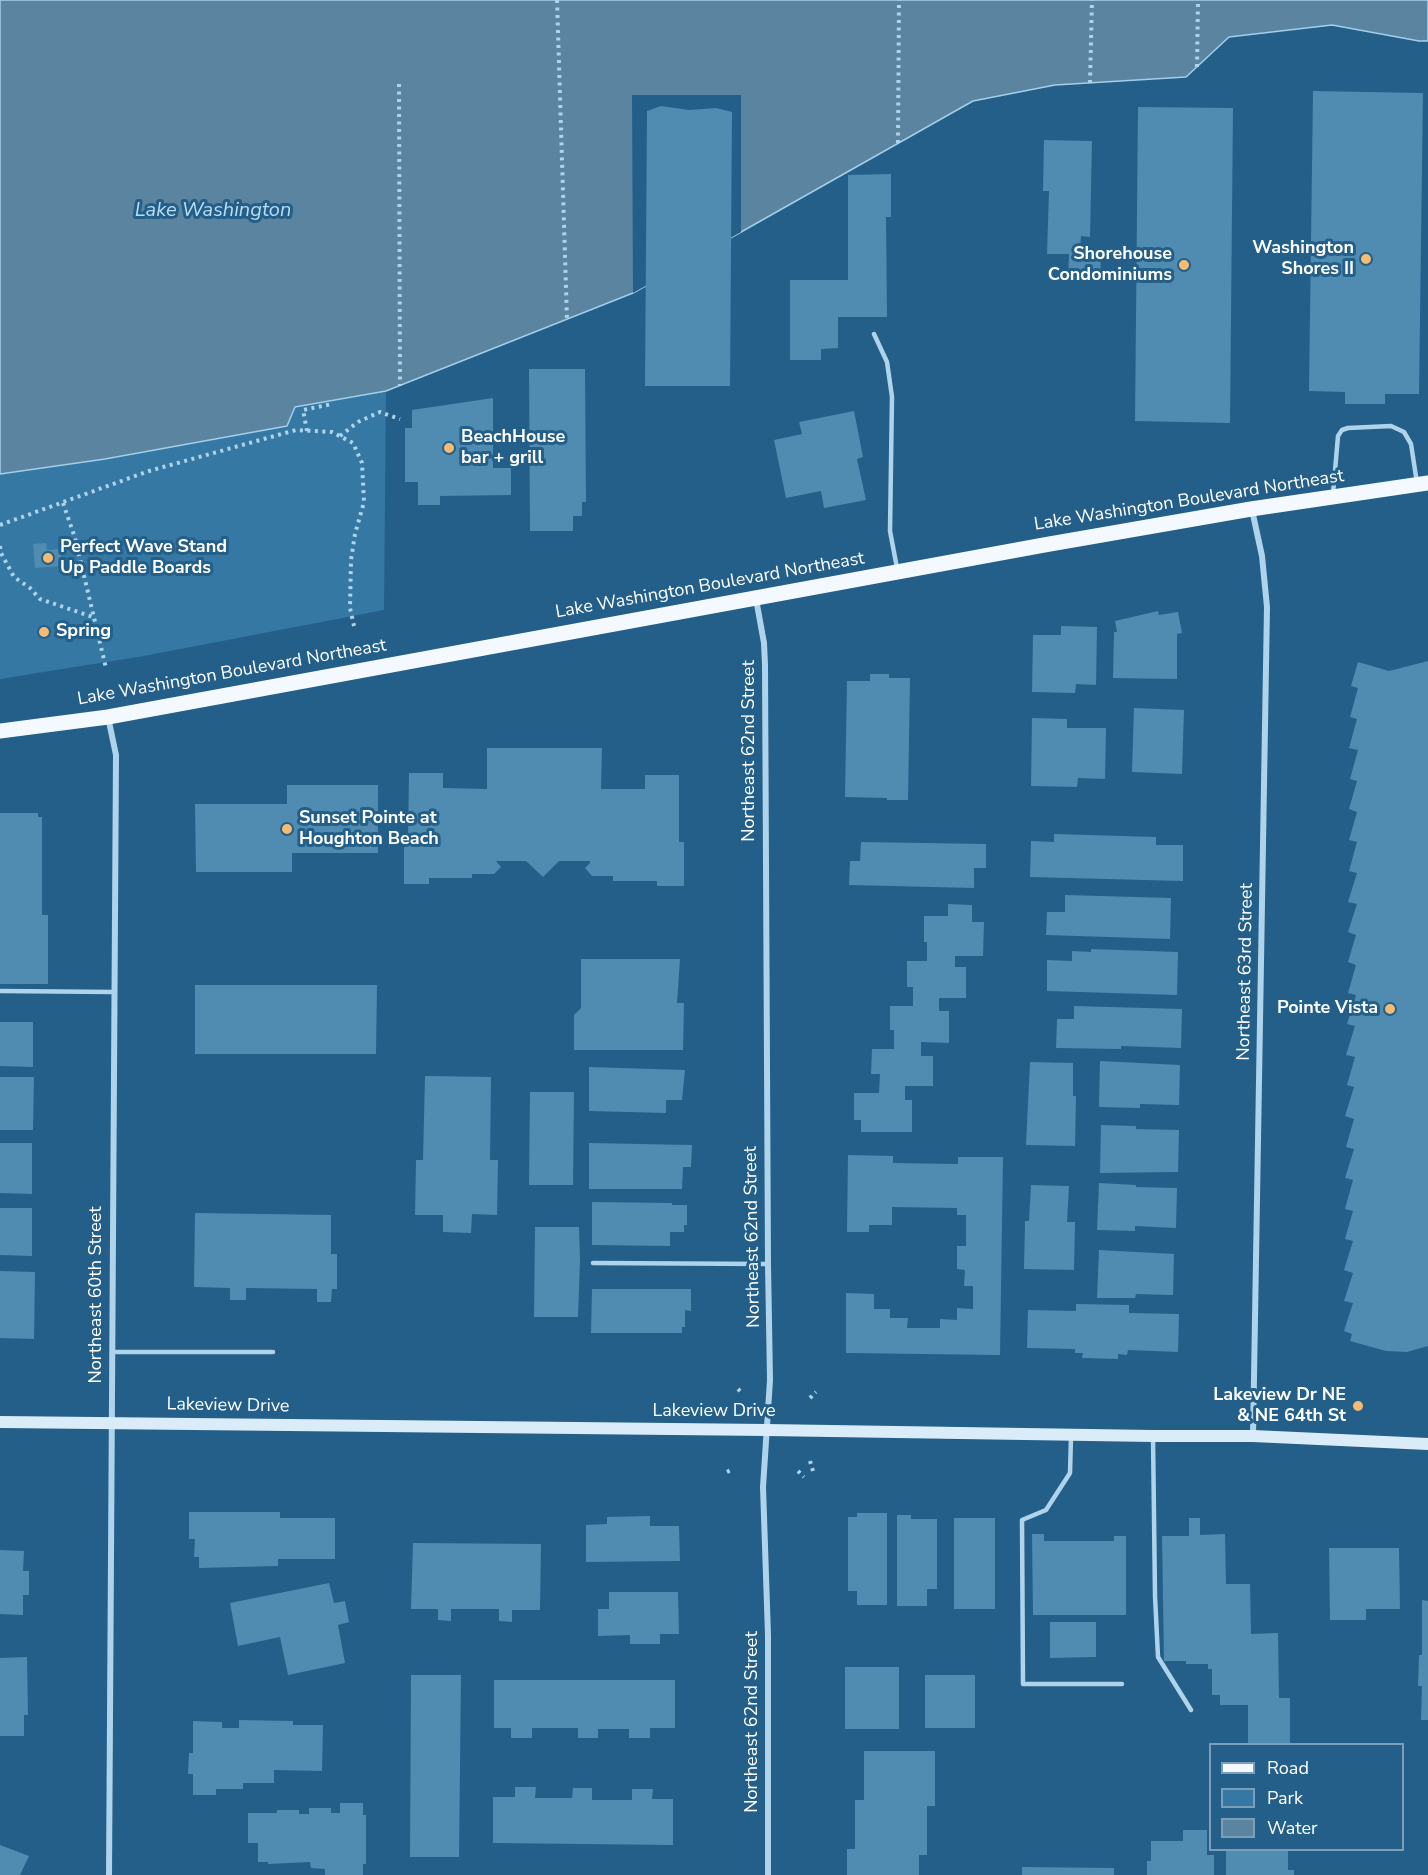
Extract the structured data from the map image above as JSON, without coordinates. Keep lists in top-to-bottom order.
{
  "streets": {
    "main road": ["Lake Washington Boulevard Northeast"],
    "street": [
      "Northeast 62nd Street",
      "Northeast 63rd Street",
      "Northeast 60th Street",
      "Lakeview Drive"
    ]
  },
  "crossings": [
    ["Lake Washington Boulevard Northeast", "Northeast 62nd Street"],
    ["Lake Washington Boulevard Northeast", "Northeast 63rd Street"],
    ["Lake Washington Boulevard Northeast", "Northeast 60th Street"],
    ["Northeast 62nd Street", "Lakeview Drive"],
    ["Northeast 63rd Street", "Lakeview Drive"],
    ["Northeast 60th Street", "Lakeview Drive"]
  ],
  "water": ["Lake Washington"],
  "places": [
    "Washington Shores II",
    "Shorehouse Condominiums",
    "BeachHouse bar + grill",
    "Perfect Wave Stand Up Paddle Boards",
    "Spring",
    "Sunset Pointe at Houghton Beach",
    "Pointe Vista",
    "Lakeview Dr NE & NE 64th St"
  ],
  "legend": ["Road", "Park", "Water"]
}
